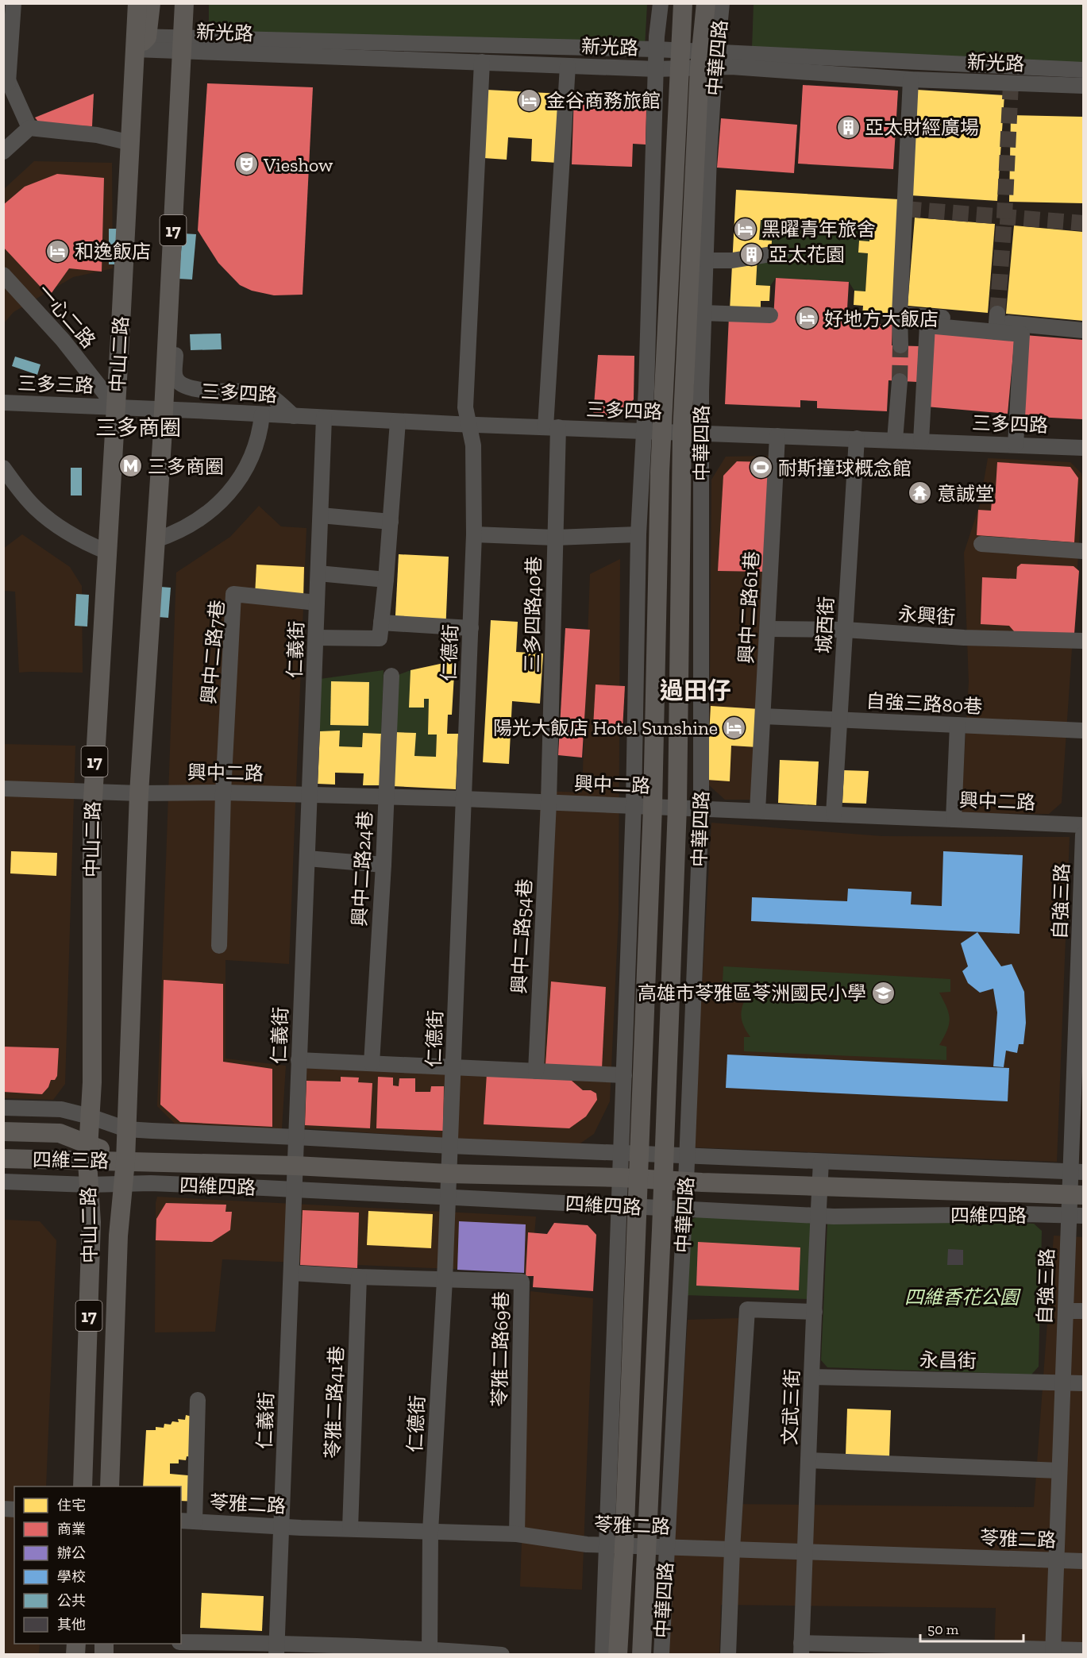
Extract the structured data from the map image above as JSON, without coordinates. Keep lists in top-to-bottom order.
{
  "streets": {
    "main road": [
      "中華四路",
      "17",
      "中山二路",
      "四維三路",
      "四維四路"
    ],
    "street": [
      "新光路",
      "一心二路",
      "三多三路",
      "三多四路",
      "興中二路61巷",
      "三多四路40巷",
      "永興街",
      "城西街",
      "仁義街",
      "興中二路7巷",
      "仁德街",
      "自強三路80巷",
      "興中二路",
      "興中二路24巷",
      "自強三路",
      "興中二路54巷",
      "苓雅二路69巷",
      "永昌街",
      "苓雅二路41巷",
      "文武三街",
      "苓雅二路"
    ]
  },
  "crossings": [
    ["新光路", "中華四路"],
    ["新光路", "中山二路"],
    ["新光路", "三多四路40巷"],
    ["新光路", "仁德街"],
    ["中華四路", "三多四路"],
    ["中華四路", "興中二路"],
    ["中華四路", "四維四路"],
    ["中華四路", "苓雅二路"],
    ["一心二路", "中山二路"],
    ["一心二路", "三多三路"],
    ["中山二路", "三多三路"],
    ["中山二路", "三多四路"],
    ["中山二路", "興中二路"],
    ["中山二路", "四維三路"],
    ["中山二路", "四維四路"],
    ["三多三路", "三多四路"],
    ["三多四路", "興中二路61巷"],
    ["三多四路", "三多四路40巷"],
    ["三多四路", "城西街"],
    ["三多四路", "仁義街"],
    ["三多四路", "仁德街"],
    ["興中二路61巷", "永興街"],
    ["興中二路61巷", "自強三路80巷"],
    ["興中二路61巷", "興中二路"],
    ["三多四路40巷", "興中二路"],
    ["三多四路40巷", "興中二路54巷"],
    ["永興街", "城西街"],
    ["城西街", "自強三路80巷"],
    ["城西街", "興中二路"],
    ["仁義街", "興中二路7巷"],
    ["仁義街", "興中二路"],
    ["仁義街", "四維四路"],
    ["仁義街", "苓雅二路69巷"],
    ["仁義街", "苓雅二路"],
    ["興中二路7巷", "興中二路"],
    ["仁德街", "興中二路"],
    ["仁德街", "四維四路"],
    ["仁德街", "苓雅二路69巷"],
    ["仁德街", "苓雅二路"],
    ["興中二路", "興中二路24巷"],
    ["興中二路", "興中二路54巷"],
    ["自強三路", "四維四路"],
    ["自強三路", "永昌街"],
    ["自強三路", "苓雅二路"],
    ["四維三路", "四維四路"],
    ["四維四路", "文武三街"],
    ["苓雅二路69巷", "苓雅二路41巷"],
    ["苓雅二路69巷", "苓雅二路"],
    ["永昌街", "文武三街"],
    ["苓雅二路41巷", "苓雅二路"],
    ["文武三街", "苓雅二路"]
  ],
  "districts": ["三多商圈", "過田仔"],
  "parks": ["四維香花公園"],
  "places": {
    "hotel": [
      "金谷商務旅館",
      "黑曜青年旅舍",
      "和逸飯店",
      "好地方大飯店",
      "陽光大飯店 Hotel Sunshine"
    ],
    "building": ["亞太財經廣場", "亞太花園"],
    "theatre": ["Vieshow"],
    "metro station": ["三多商圈"],
    "sports": ["耐斯撞球概念館"],
    "temple": ["意誠堂"],
    "school or university": ["高雄市苓雅區苓洲國民小學"]
  },
  "legend": [
    "住宅",
    "商業",
    "辦公",
    "學校",
    "公共",
    "其他"
  ],
  "scale_bar": "50 m"
}
